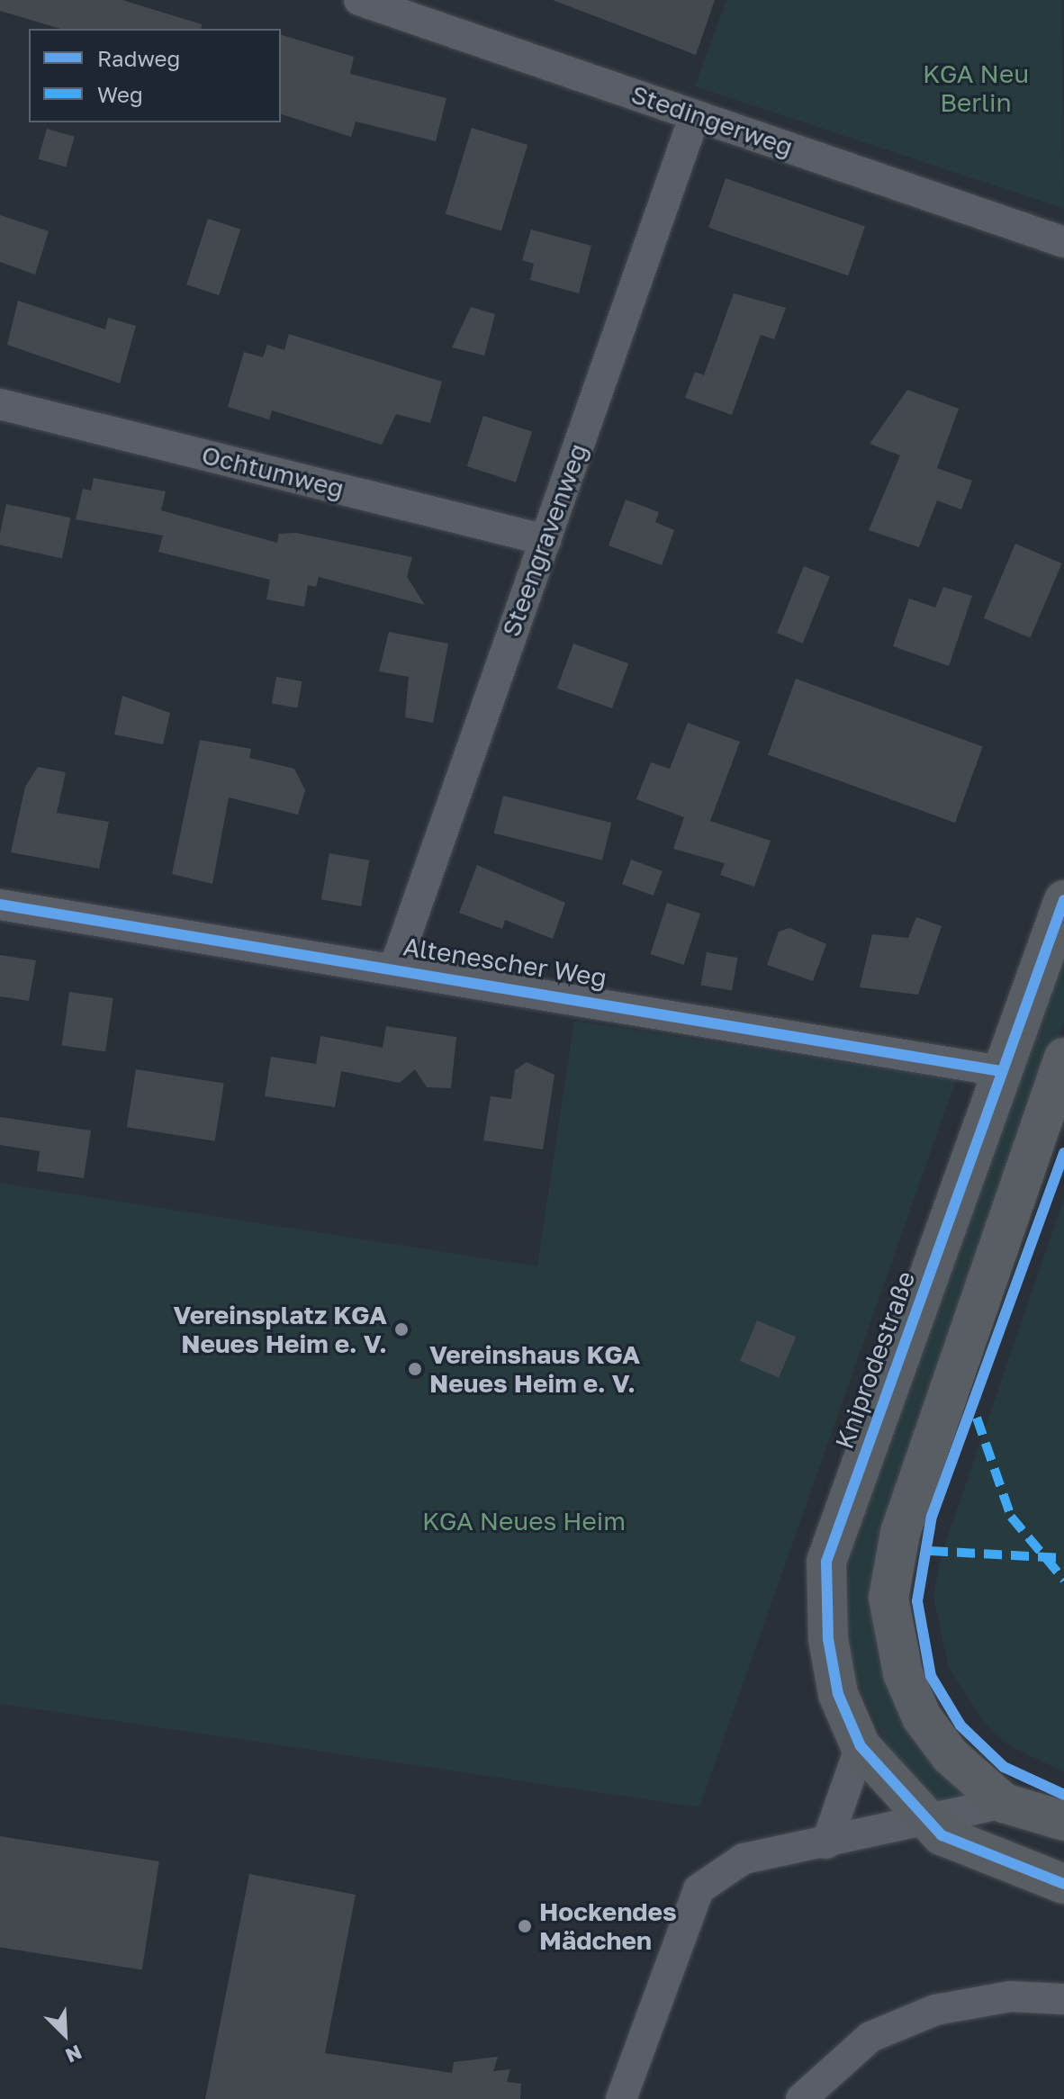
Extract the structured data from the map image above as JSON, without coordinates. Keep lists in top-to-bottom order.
{
  "streets": {
    "main road": ["Kniprodestraße"],
    "street": [
      "Stedingerweg",
      "Ochtumweg",
      "Steengravenweg",
      "Altenescher Weg"
    ]
  },
  "crossings": [
    ["Stedingerweg", "Steengravenweg"],
    ["Ochtumweg", "Steengravenweg"],
    ["Steengravenweg", "Altenescher Weg"],
    ["Altenescher Weg", "Kniprodestraße"]
  ],
  "parks": ["KGA Neu Berlin", "KGA Neues Heim"],
  "places": ["Vereinsplatz KGA Neues Heim e. V.", "Vereinshaus KGA Neues Heim e. V.", "Hockendes Mädchen"],
  "legend": ["Radweg", "Weg"],
  "north": "bottom right"
}
